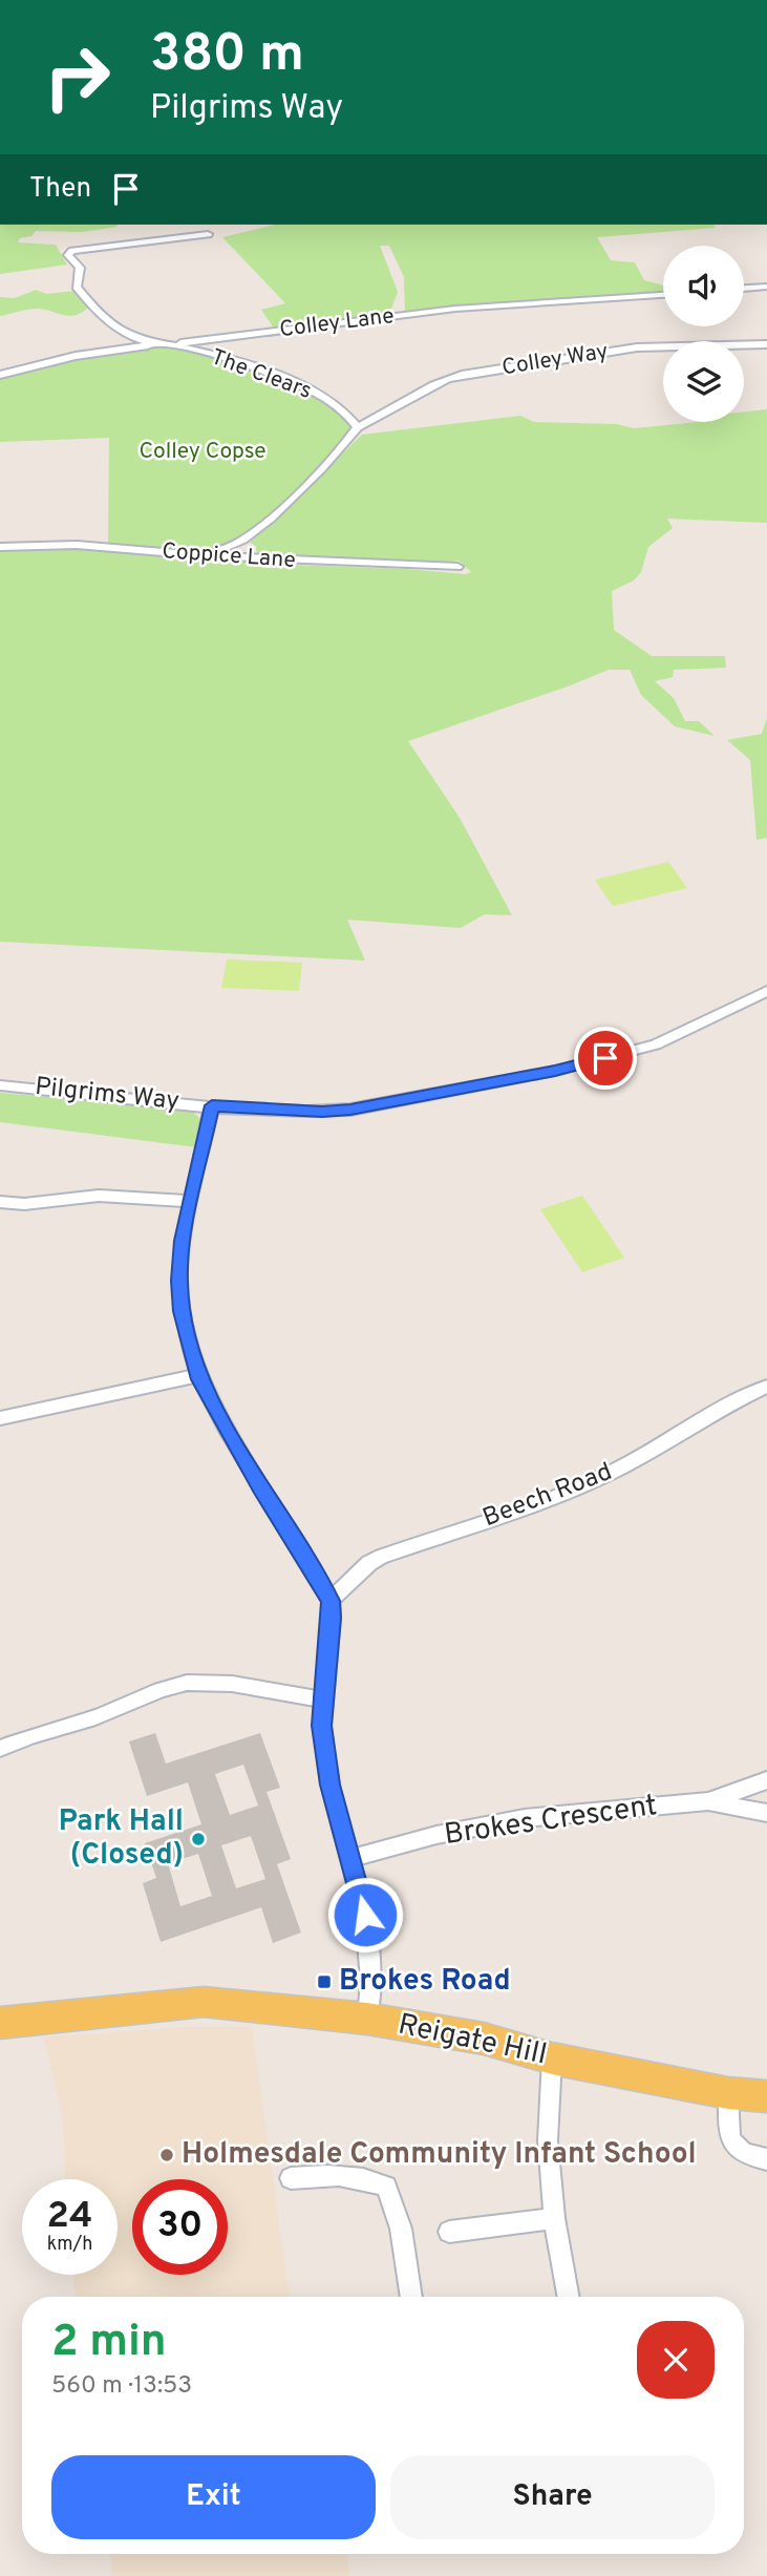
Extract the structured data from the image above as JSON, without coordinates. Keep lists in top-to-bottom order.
{
  "streets": {
    "main road": ["Reigate Hill"],
    "street": [
      "Colley Lane",
      "Colley Way",
      "The Clears",
      "Coppice Lane",
      "Pilgrims Way",
      "Beech Road",
      "Brokes Crescent"
    ]
  },
  "crossings": [
    ["Colley Lane", "The Clears"],
    ["Colley Way", "The Clears"]
  ],
  "parks": ["Colley Copse"],
  "places": {
    "other": ["Park Hall (Closed)", "Holmesdale Community Infant School"],
    "transit": ["Brokes Road"]
  },
  "page": {
    "turn": ["380 m", "Pilgrims Way"],
    "then": "Then",
    "speed": "24 km/h",
    "limit": "30",
    "heading": ["2 min", "560 m · 13:53"],
    "buttons": ["Exit", "Share"]
  }
}
